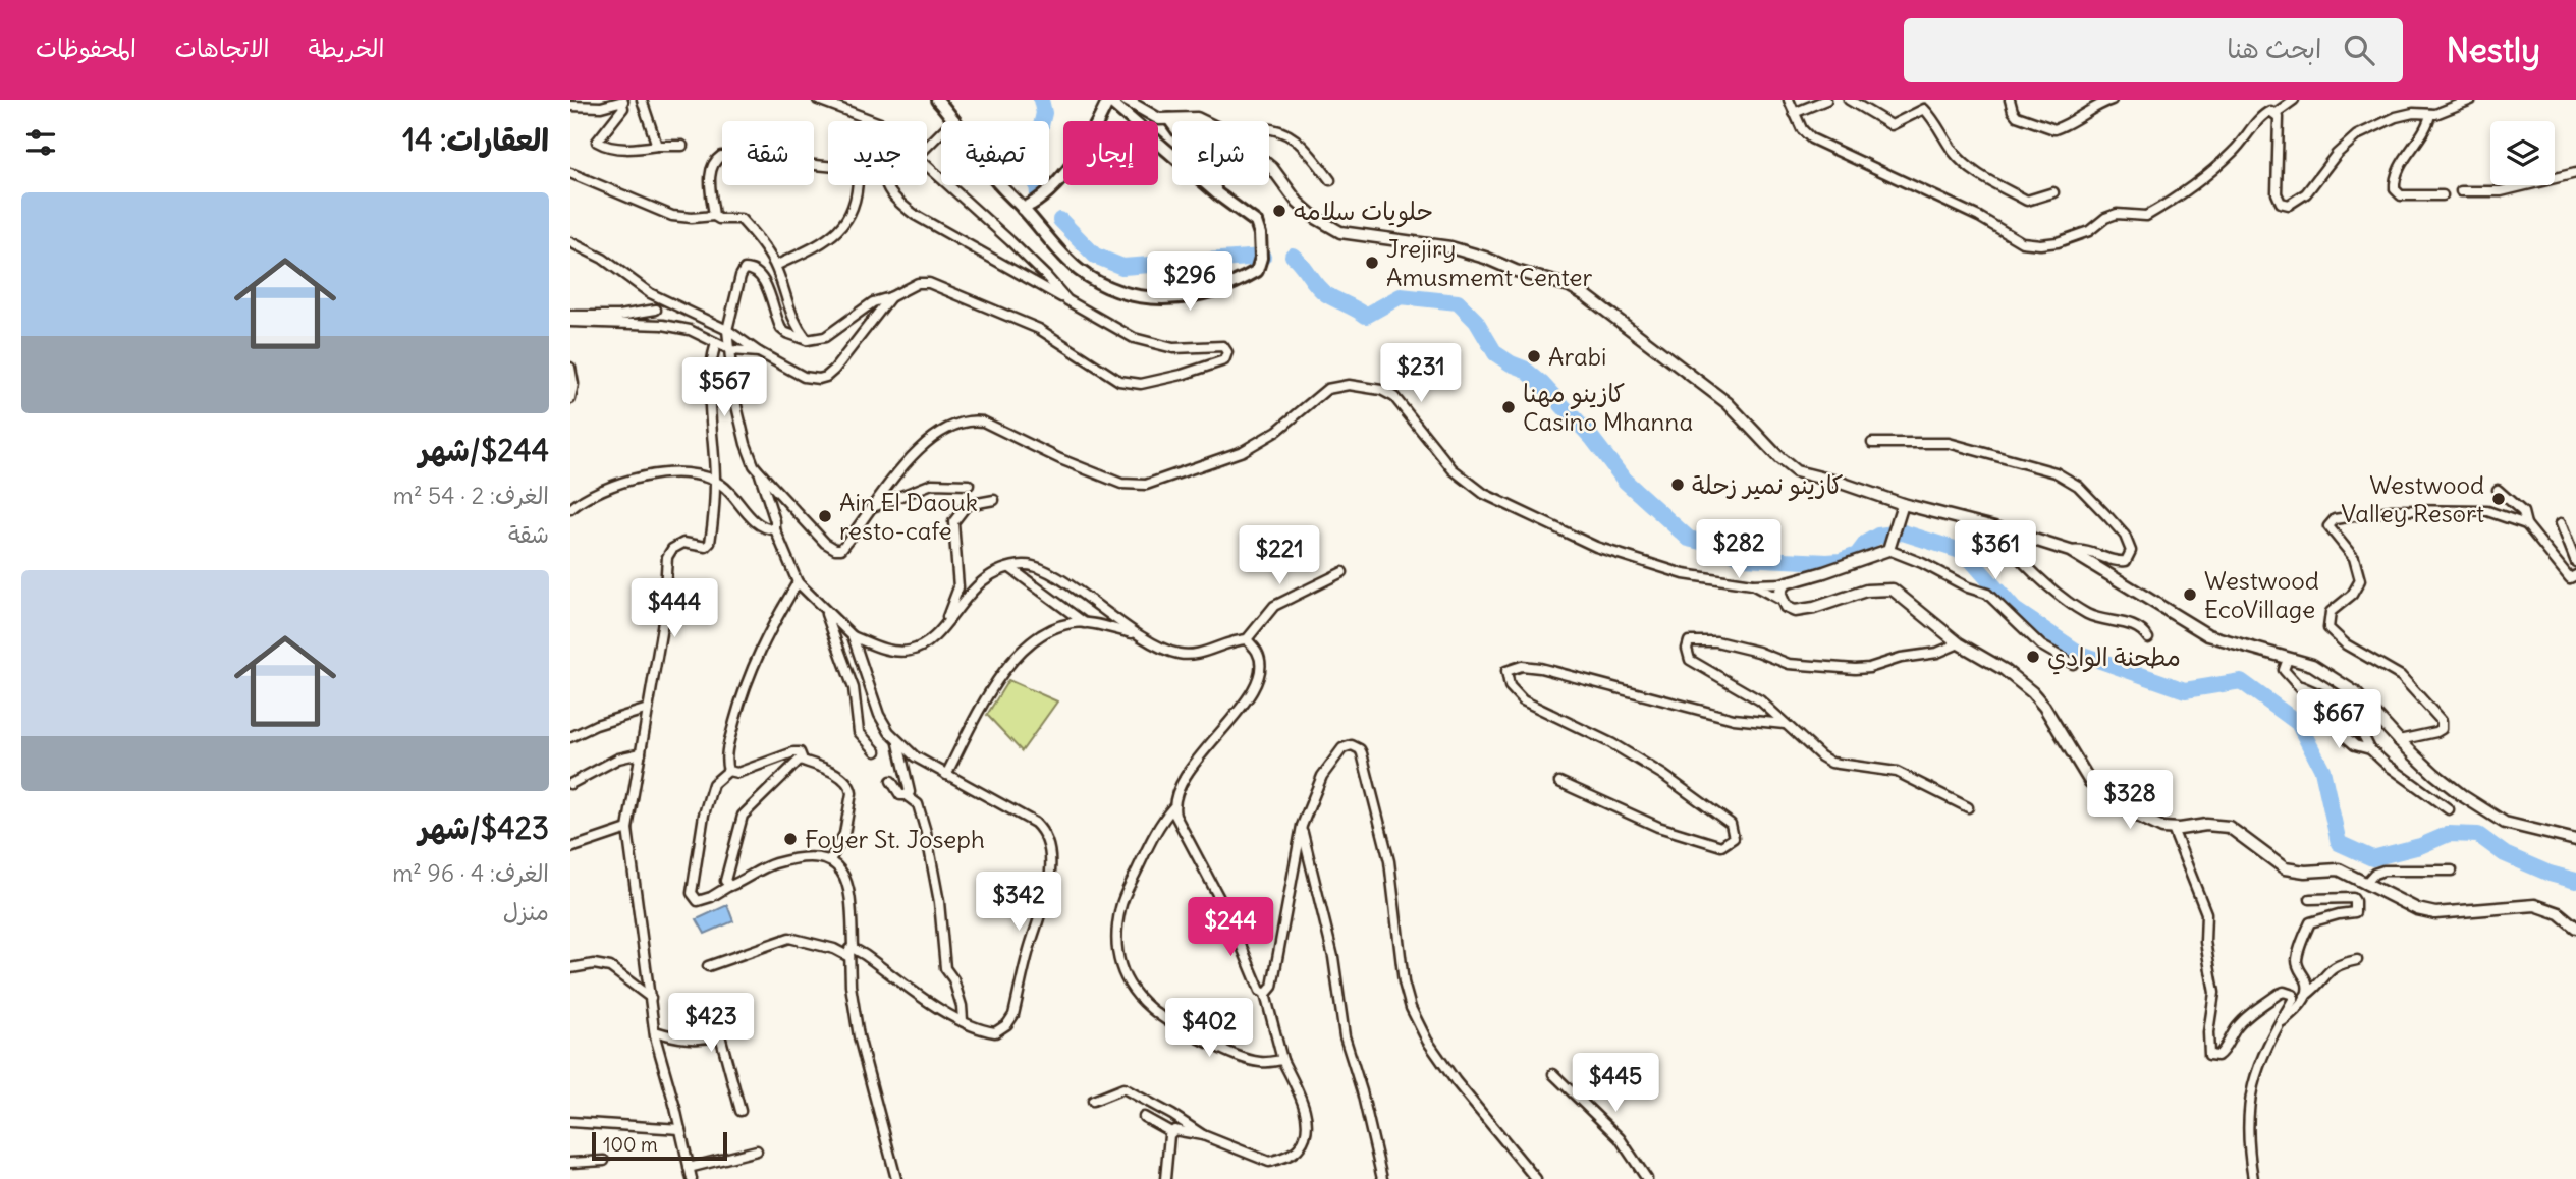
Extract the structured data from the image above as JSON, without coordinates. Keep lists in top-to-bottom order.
{
  "places": [
    "حلويات سلامه",
    "Jrejiry Amusmemt Center",
    "Arabi",
    "كازينو مهنا Casino Mhanna",
    "كازينو نمير زحلة",
    "Westwood Valley Resort",
    "Ain El Daouk resto-cafe",
    "Westwood EcoVillage",
    "مطحنة الوادي",
    "Foyer St. Joseph"
  ],
  "scale_bar": "100 m",
  "page": {
    "header": "Nestly",
    "search": "ابحث هنا",
    "nav": ["الخريطة", "الاتجاهات", "المحفوظات"],
    "heading": "العقارات: 14",
    "chip": [
      "شراء",
      "إيجار",
      "تصفية",
      "جديد",
      "شقة"
    ],
    "list": [
      {
        "name": "$244/شهر",
        "note": "الغرف: 2 · 54 m² · شقة"
      },
      {
        "name": "$423/شهر",
        "note": "الغرف: 4 · 96 m² · منزل"
      }
    ],
    "price": [
      "$296",
      "$231",
      "$567",
      "$282",
      "$361",
      "$221",
      "$444",
      "$667",
      "$328",
      "$342",
      "$244",
      "$423",
      "$402",
      "$445"
    ],
    "scale": "100 m"
  }
}
